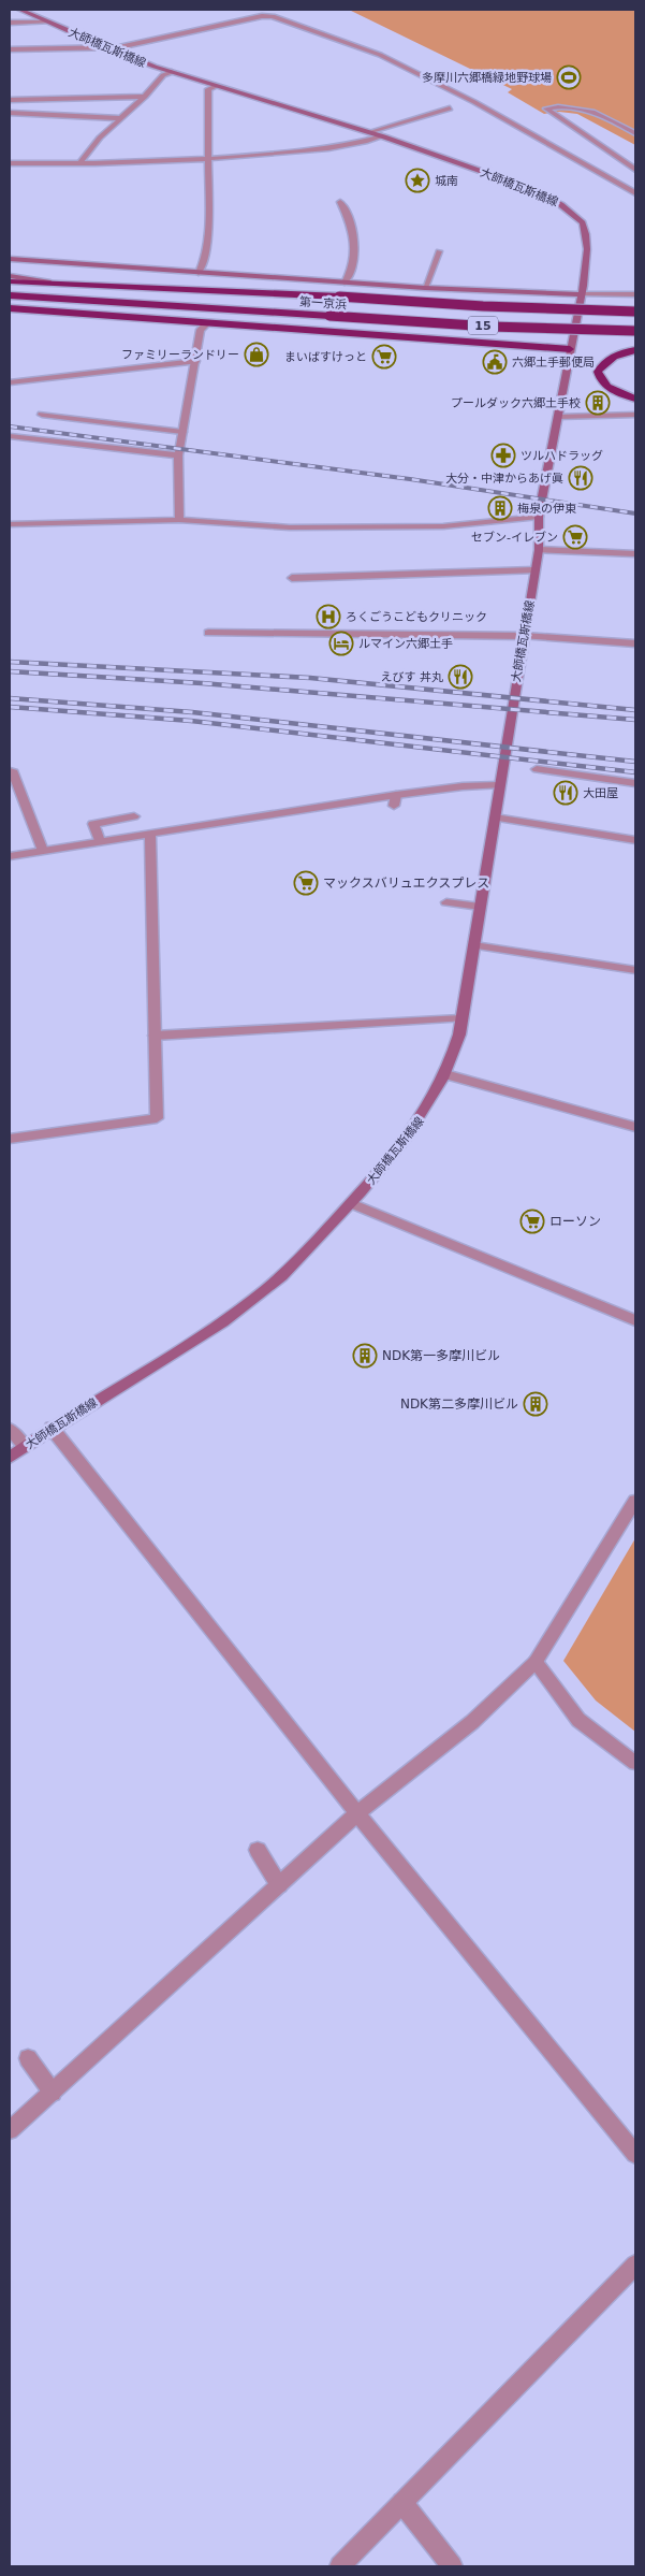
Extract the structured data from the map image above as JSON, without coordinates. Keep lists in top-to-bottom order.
{
  "streets": {
    "highway": ["第一京浜", "15"],
    "street": ["大師橋瓦斯橋線"]
  },
  "places": {
    "sports": ["多摩川六郷橋緑地野球場"],
    "place": ["城南"],
    "shop": ["ファミリーランドリー"],
    "supermarket": [
      "まいばすけっと",
      "セブン-イレブン",
      "マックスバリュエクスプレス",
      "ローソン"
    ],
    "public building": ["六郷土手郵便局"],
    "building": [
      "プールダック六郷土手校",
      "梅泉の伊東",
      "NDK第一多摩川ビル",
      "NDK第二多摩川ビル"
    ],
    "pharmacy": ["ツルハドラッグ"],
    "restaurant": ["大分・中津からあげ眞", "えびす 丼丸", "大田屋"],
    "hospital": ["ろくごうこどもクリニック"],
    "hotel": ["ルマイン六郷土手"]
  }
}
